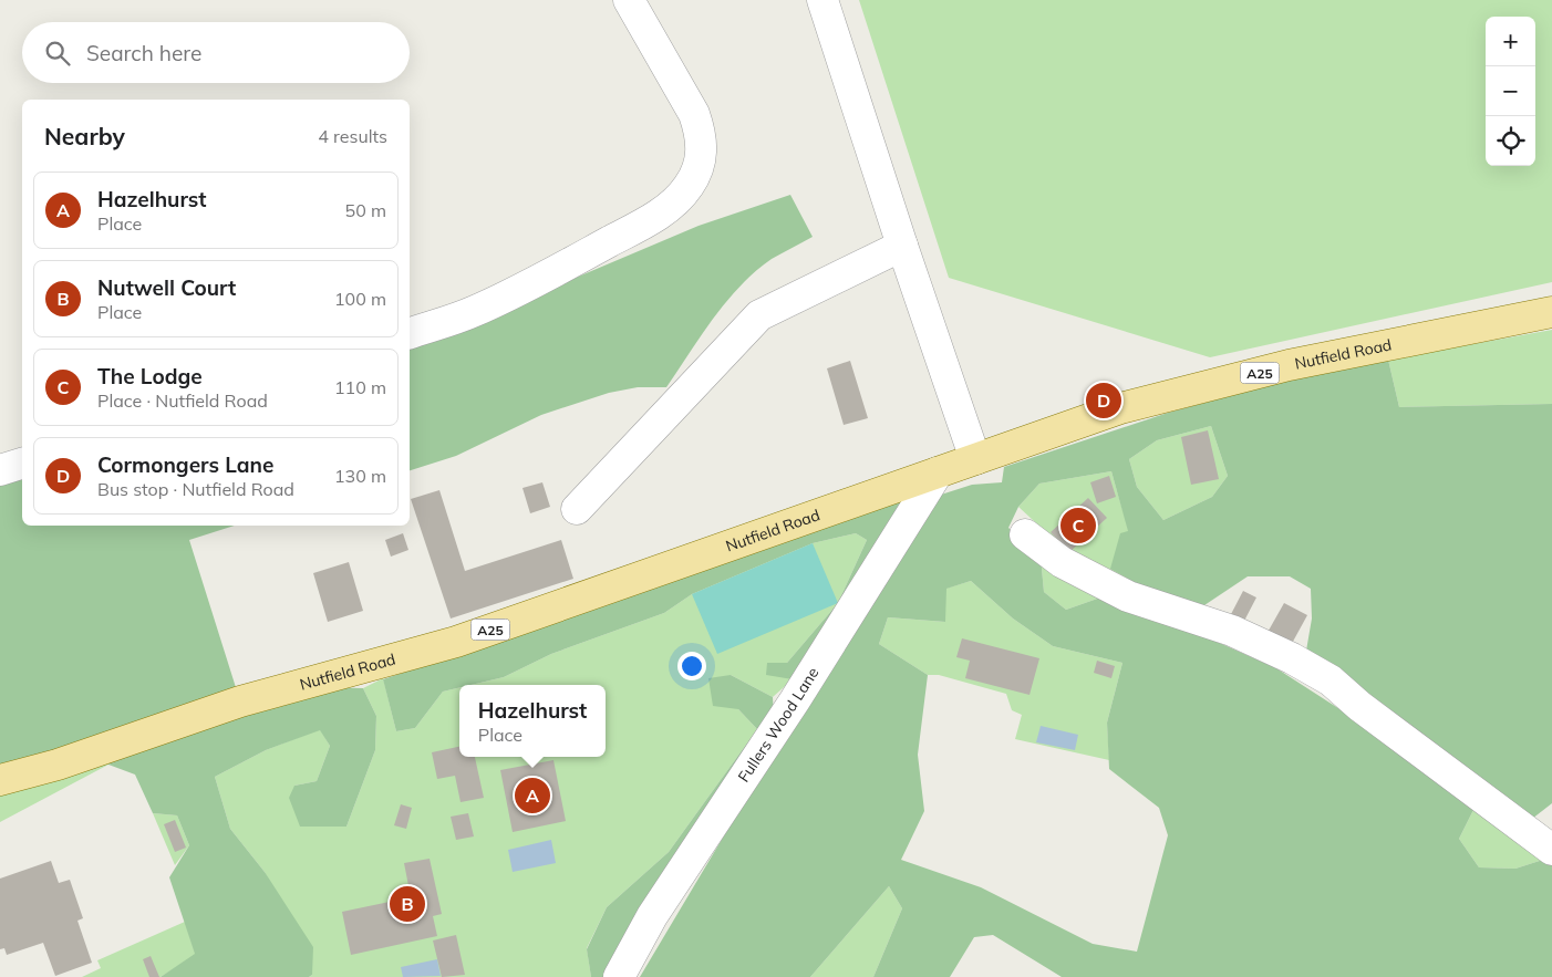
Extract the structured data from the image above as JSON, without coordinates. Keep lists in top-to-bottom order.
{
  "streets": {
    "main road": ["Nutfield Road", "A25"],
    "street": ["Fullers Wood Lane"]
  },
  "crossings": [
    ["Nutfield Road", "Fullers Wood Lane"]
  ],
  "page": {
    "map_buttons": ["+", "−"],
    "search": "Search here",
    "heading": ["Nearby", "4 results"],
    "list": [
      {
        "mark": "A",
        "name": "Hazelhurst",
        "note": "Place",
        "value": "50 m"
      },
      {
        "mark": "B",
        "name": "Nutwell Court",
        "note": "Place",
        "value": "100 m"
      },
      {
        "mark": "C",
        "name": "The Lodge",
        "note": "Place · Nutfield Road",
        "value": "110 m"
      },
      {
        "mark": "D",
        "name": "Cormongers Lane",
        "note": "Bus stop · Nutfield Road",
        "value": "130 m"
      }
    ],
    "pins": [
      "D",
      "C",
      "A",
      "B"
    ],
    "popup": ["Hazelhurst", "Place"]
  }
}
